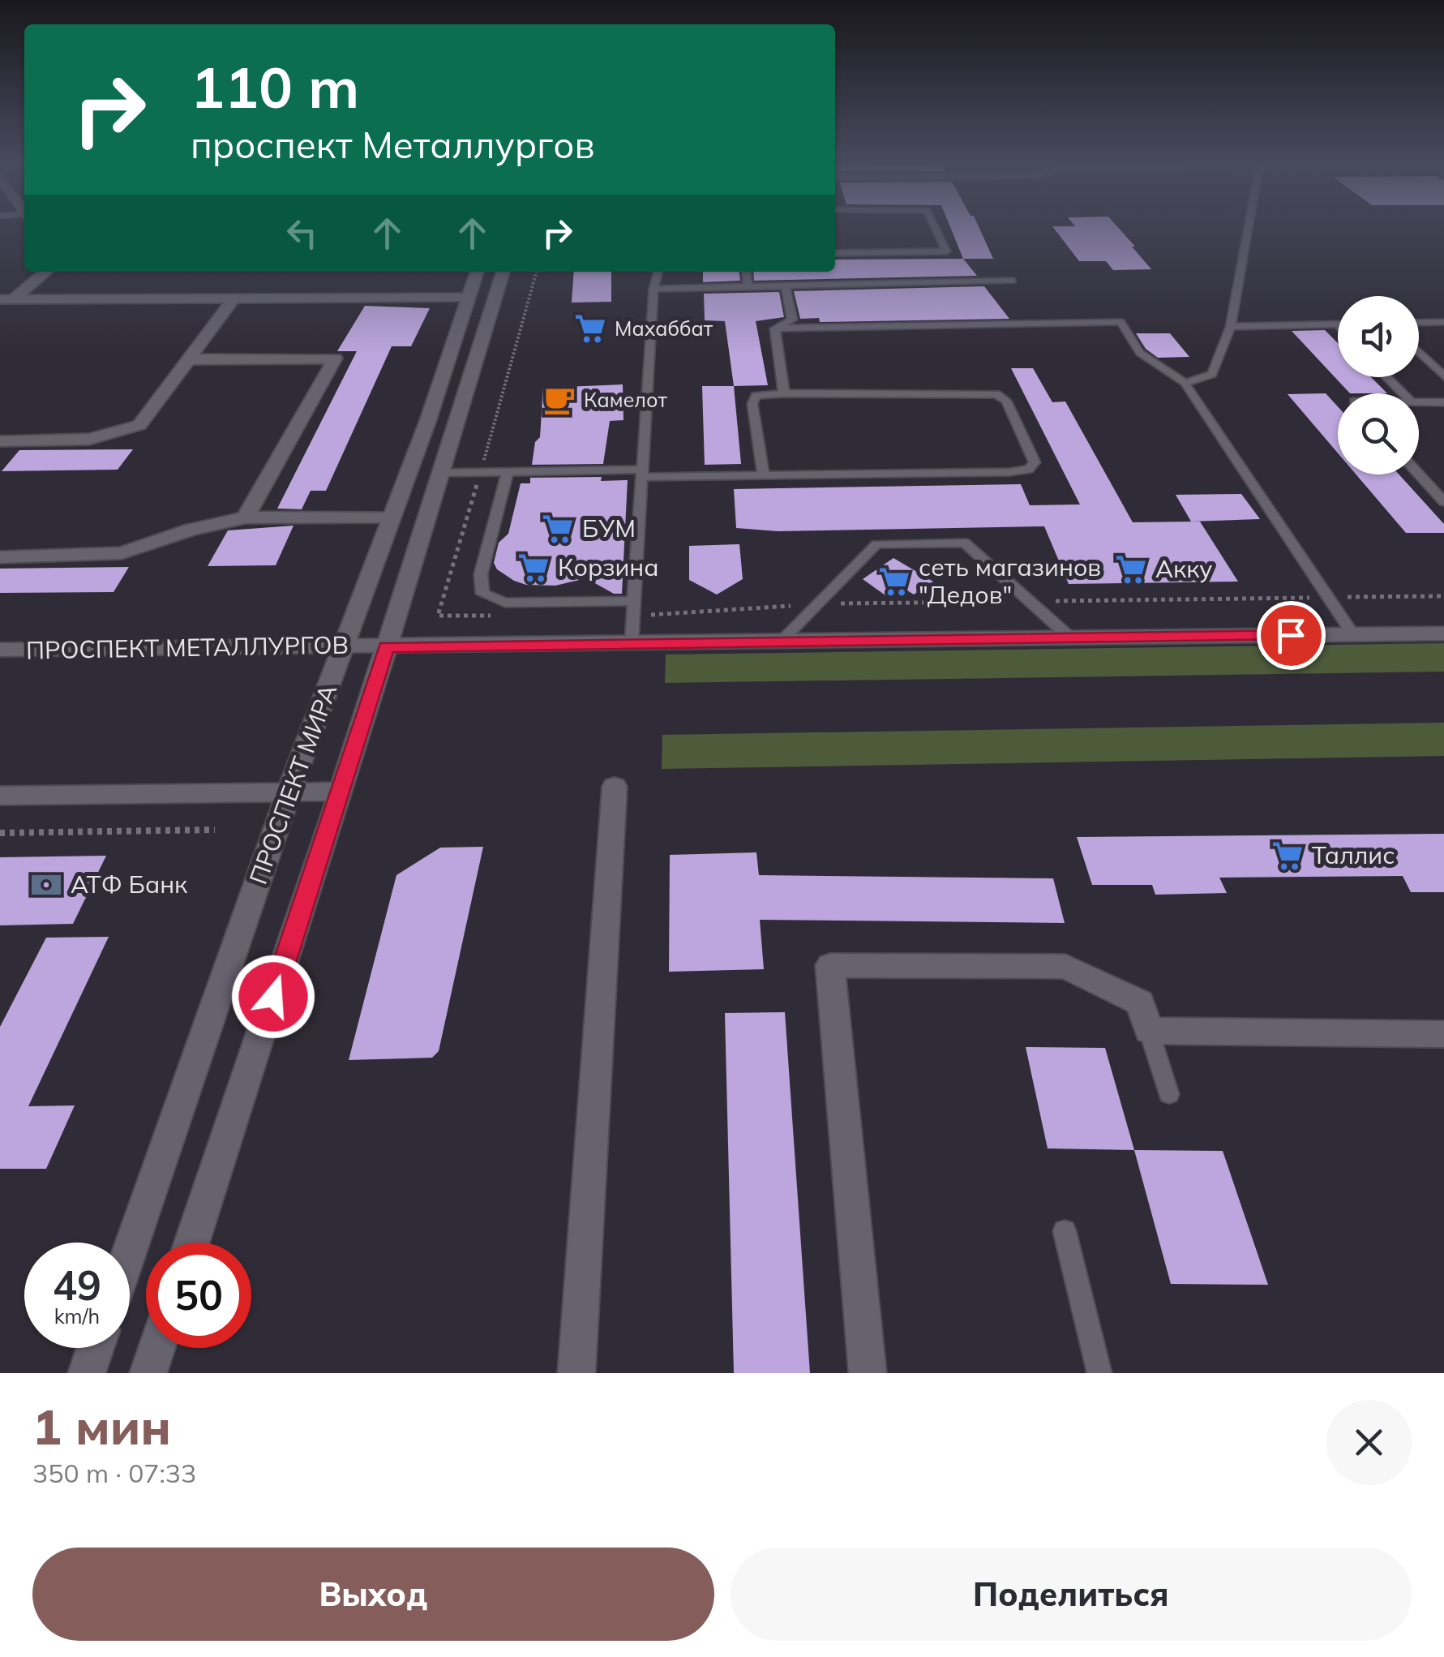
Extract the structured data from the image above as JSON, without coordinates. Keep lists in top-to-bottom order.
{
  "streets": {
    "main road": ["ПРОСПЕКТ МЕТАЛЛУРГОВ", "ПРОСПЕКТ МИРА"]
  },
  "crossings": [
    ["ПРОСПЕКТ МЕТАЛЛУРГОВ", "ПРОСПЕКТ МИРА"]
  ],
  "places": {
    "supermarket": [
      "Махаббат",
      "БУМ",
      "Корзина",
      "Акку",
      "сеть магазинов \"Дедов\"",
      "Таллис"
    ],
    "cafe": ["Камелот"],
    "bank": ["АТФ Банк"]
  },
  "page": {
    "turn": ["110 m", "проспект Металлургов"],
    "speed": "49 km/h",
    "limit": "50",
    "heading": ["1 мин", "350 m · 07:33"],
    "buttons": ["Выход", "Поделиться"]
  }
}
